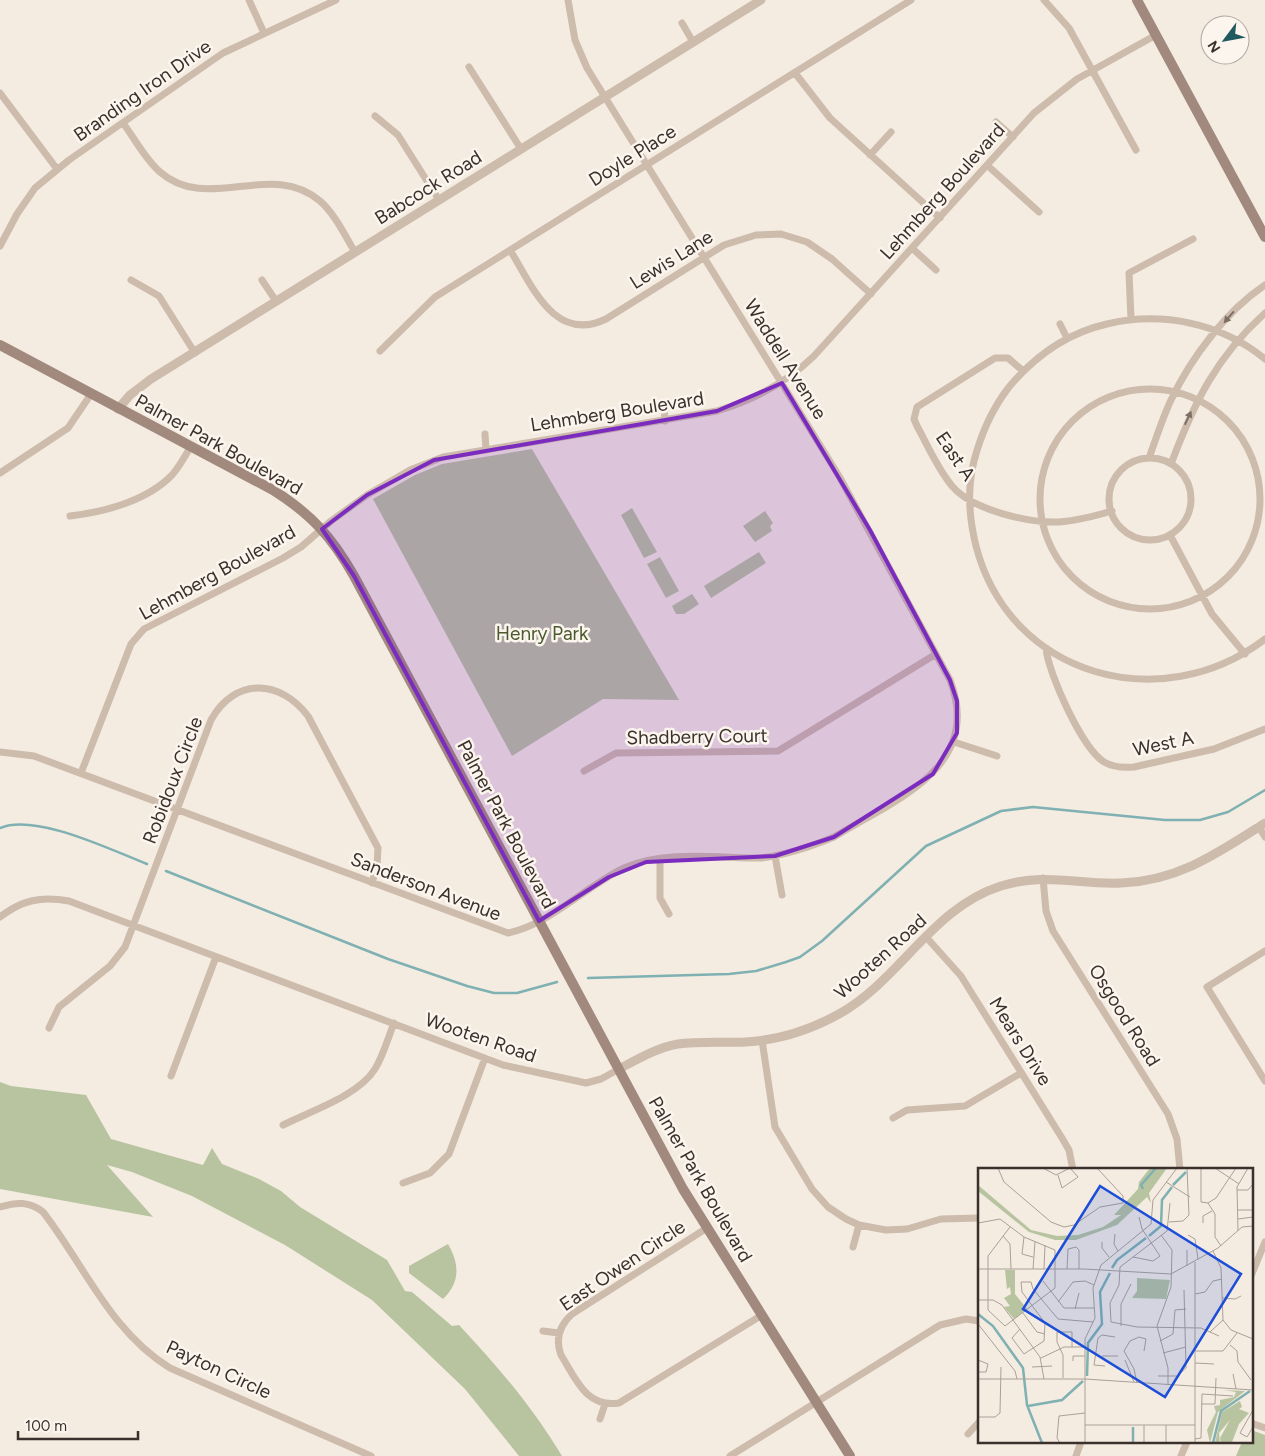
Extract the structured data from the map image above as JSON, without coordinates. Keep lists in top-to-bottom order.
{
  "streets": {
    "main road": ["Palmer Park Boulevard"],
    "street": [
      "Branding Iron Drive",
      "Doyle Place",
      "Babcock Road",
      "Lehmberg Boulevard",
      "Lewis Lane",
      "Waddell Avenue",
      "East A",
      "Shadberry Court",
      "West A",
      "Robidoux Circle",
      "Sanderson Avenue",
      "Wooten Road",
      "Osgood Road",
      "Mears Drive",
      "East Owen Circle",
      "Payton Circle"
    ]
  },
  "crossings": [
    ["Doyle Place", "Lewis Lane"],
    ["Doyle Place", "Waddell Avenue"],
    ["Babcock Road", "Waddell Avenue"],
    ["Babcock Road", "Palmer Park Boulevard"],
    ["Lehmberg Boulevard", "Lewis Lane"],
    ["Lehmberg Boulevard", "Waddell Avenue"],
    ["Lehmberg Boulevard", "Palmer Park Boulevard"],
    ["Lehmberg Boulevard", "Sanderson Avenue"],
    ["Lewis Lane", "Waddell Avenue"],
    ["Waddell Avenue", "Shadberry Court"],
    ["Waddell Avenue", "Sanderson Avenue"],
    ["Palmer Park Boulevard", "Sanderson Avenue"],
    ["Palmer Park Boulevard", "Wooten Road"],
    ["Palmer Park Boulevard", "East Owen Circle"],
    ["Robidoux Circle", "Sanderson Avenue"],
    ["Robidoux Circle", "Wooten Road"],
    ["Wooten Road", "Osgood Road"],
    ["Wooten Road", "Mears Drive"]
  ],
  "parks": ["Henry Park"],
  "scale_bar": "100 m",
  "north": "bottom left"
}
